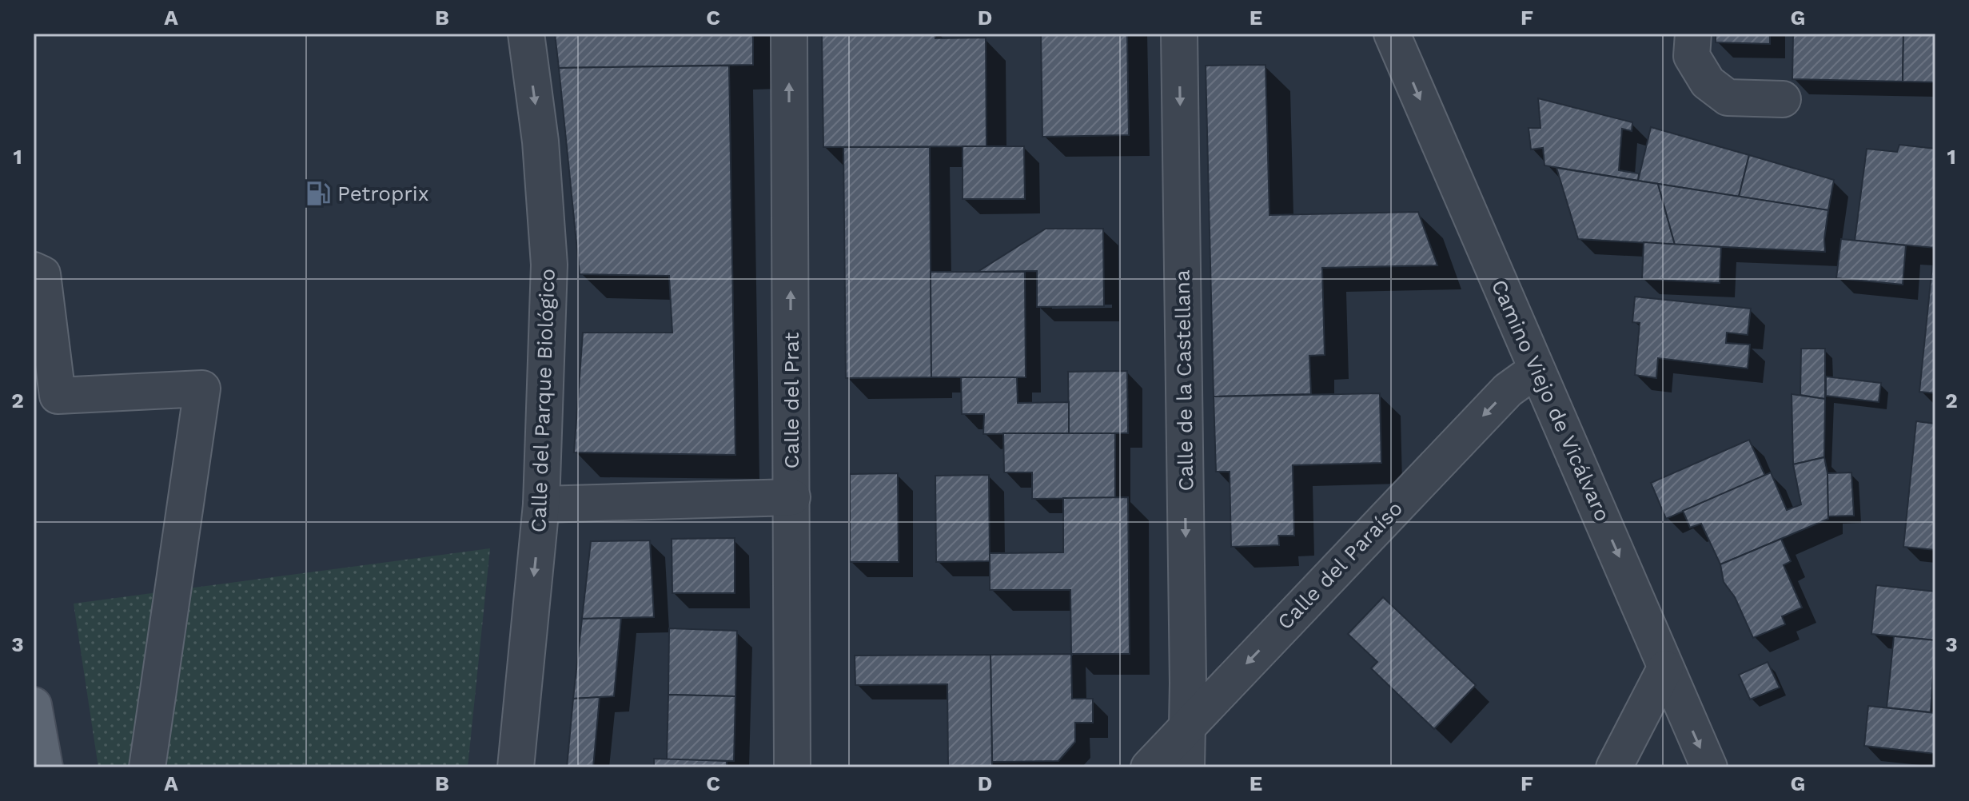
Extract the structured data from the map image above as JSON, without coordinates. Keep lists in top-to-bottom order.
{
  "streets": {
    "street": [
      "Calle de la Castellana",
      "Calle del Parque Biológico",
      "Calle del Prat",
      "Camino Viejo de Vicálvaro",
      "Calle del Paraíso"
    ]
  },
  "crossings": [
    ["Calle de la Castellana", "Calle del Paraíso"],
    ["Camino Viejo de Vicálvaro", "Calle del Paraíso"]
  ],
  "one_way": [
    "Calle de la Castellana",
    "Calle del Parque Biológico",
    "Calle del Prat",
    "Camino Viejo de Vicálvaro",
    "Calle del Paraíso"
  ],
  "places": {
    "fuel station": ["Petroprix"]
  },
  "grid": {
    "columns": [
      "A",
      "B",
      "C",
      "D",
      "E",
      "F",
      "G"
    ],
    "rows": ["1", "2", "3"]
  }
}
